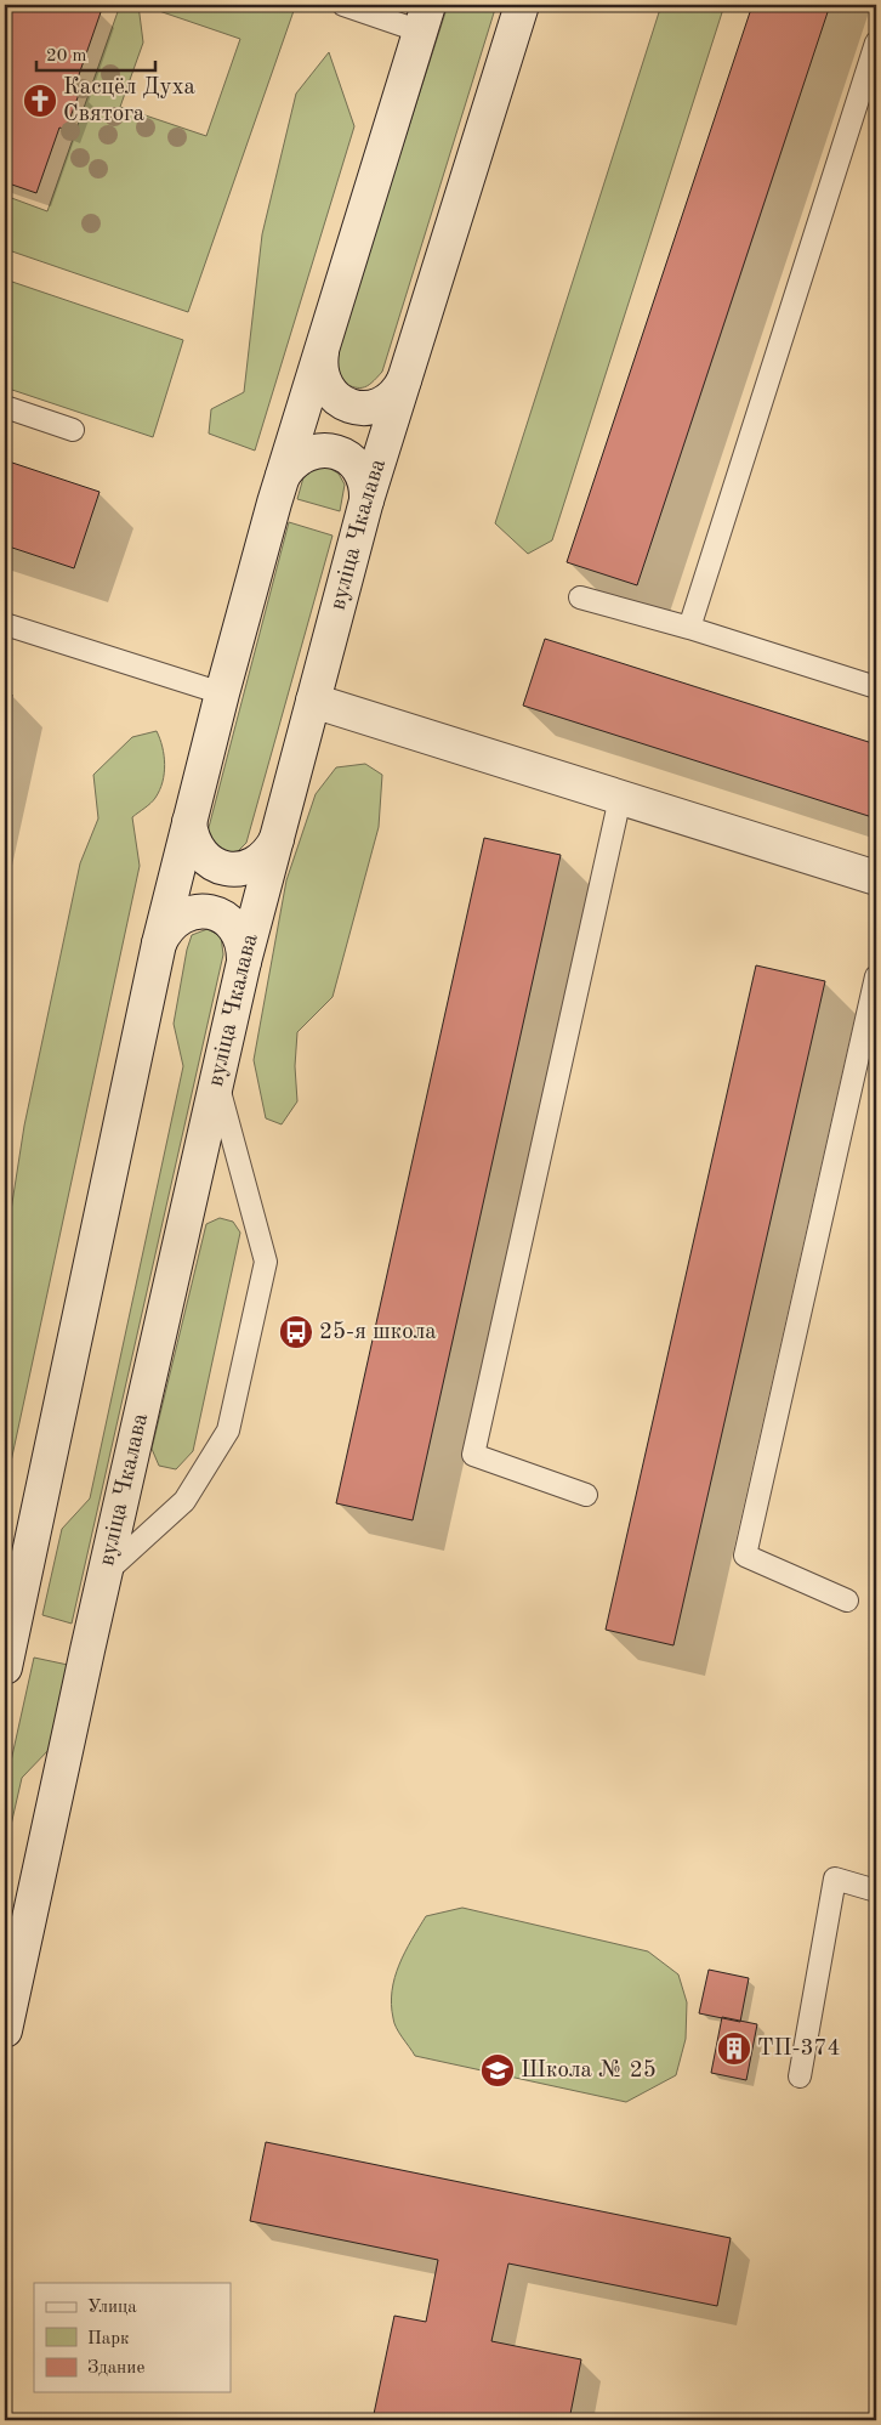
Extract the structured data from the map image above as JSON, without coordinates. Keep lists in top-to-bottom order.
{
  "streets": {
    "main road": ["вуліца Чкалава"]
  },
  "places": {
    "church": ["Касцёл Духа Святога"],
    "bus stop": ["25-я школа"],
    "building": ["ТП-374"],
    "school or university": ["Школа № 25"]
  },
  "legend": ["Улица", "Парк", "Здание"],
  "scale_bar": "20 m"
}
